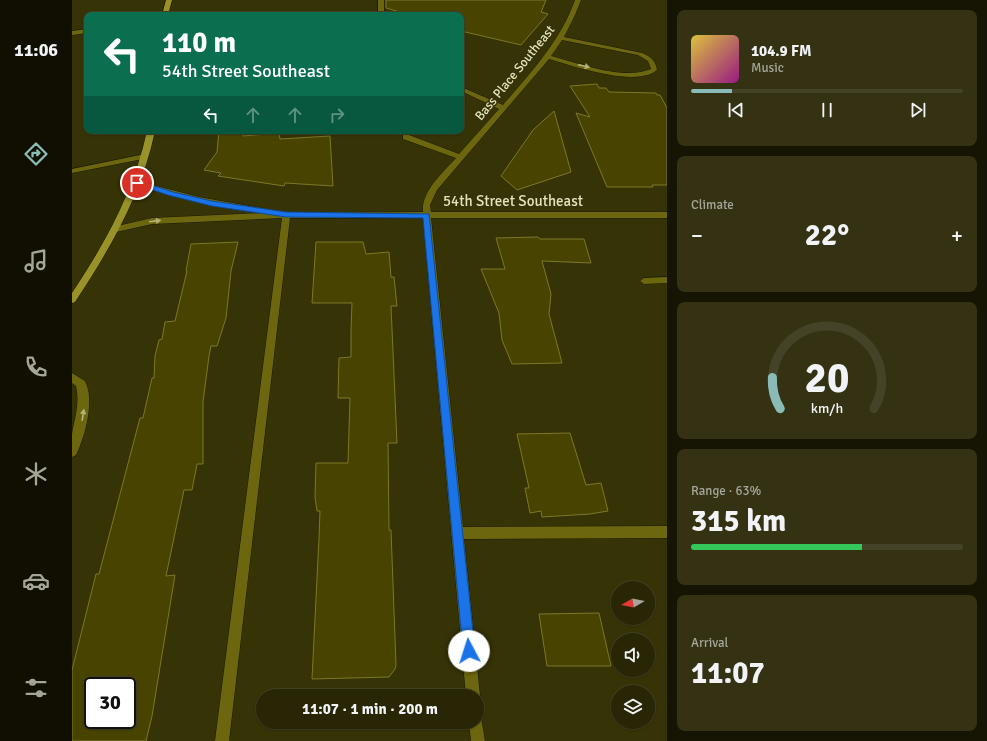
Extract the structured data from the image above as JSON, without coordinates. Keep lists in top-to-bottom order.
{
  "streets": {
    "street": ["Bass Place Southeast", "54th Street Southeast"]
  },
  "crossings": [
    ["Bass Place Southeast", "54th Street Southeast"]
  ],
  "north": "left",
  "page": {
    "tabs": "11:06",
    "turn": ["110 m", "54th Street Southeast"],
    "song": ["104.9 FM", "Music"],
    "tile": [
      "Climate",
      ["Range · 63%", "315 km"],
      ["Arrival", "11:07"]
    ],
    "heat": ["−", "22°", "+"],
    "limit": "30",
    "trip": "11:07 · 1 min · 200 m",
    "gauge": ["20", "km/h"]
  }
}
